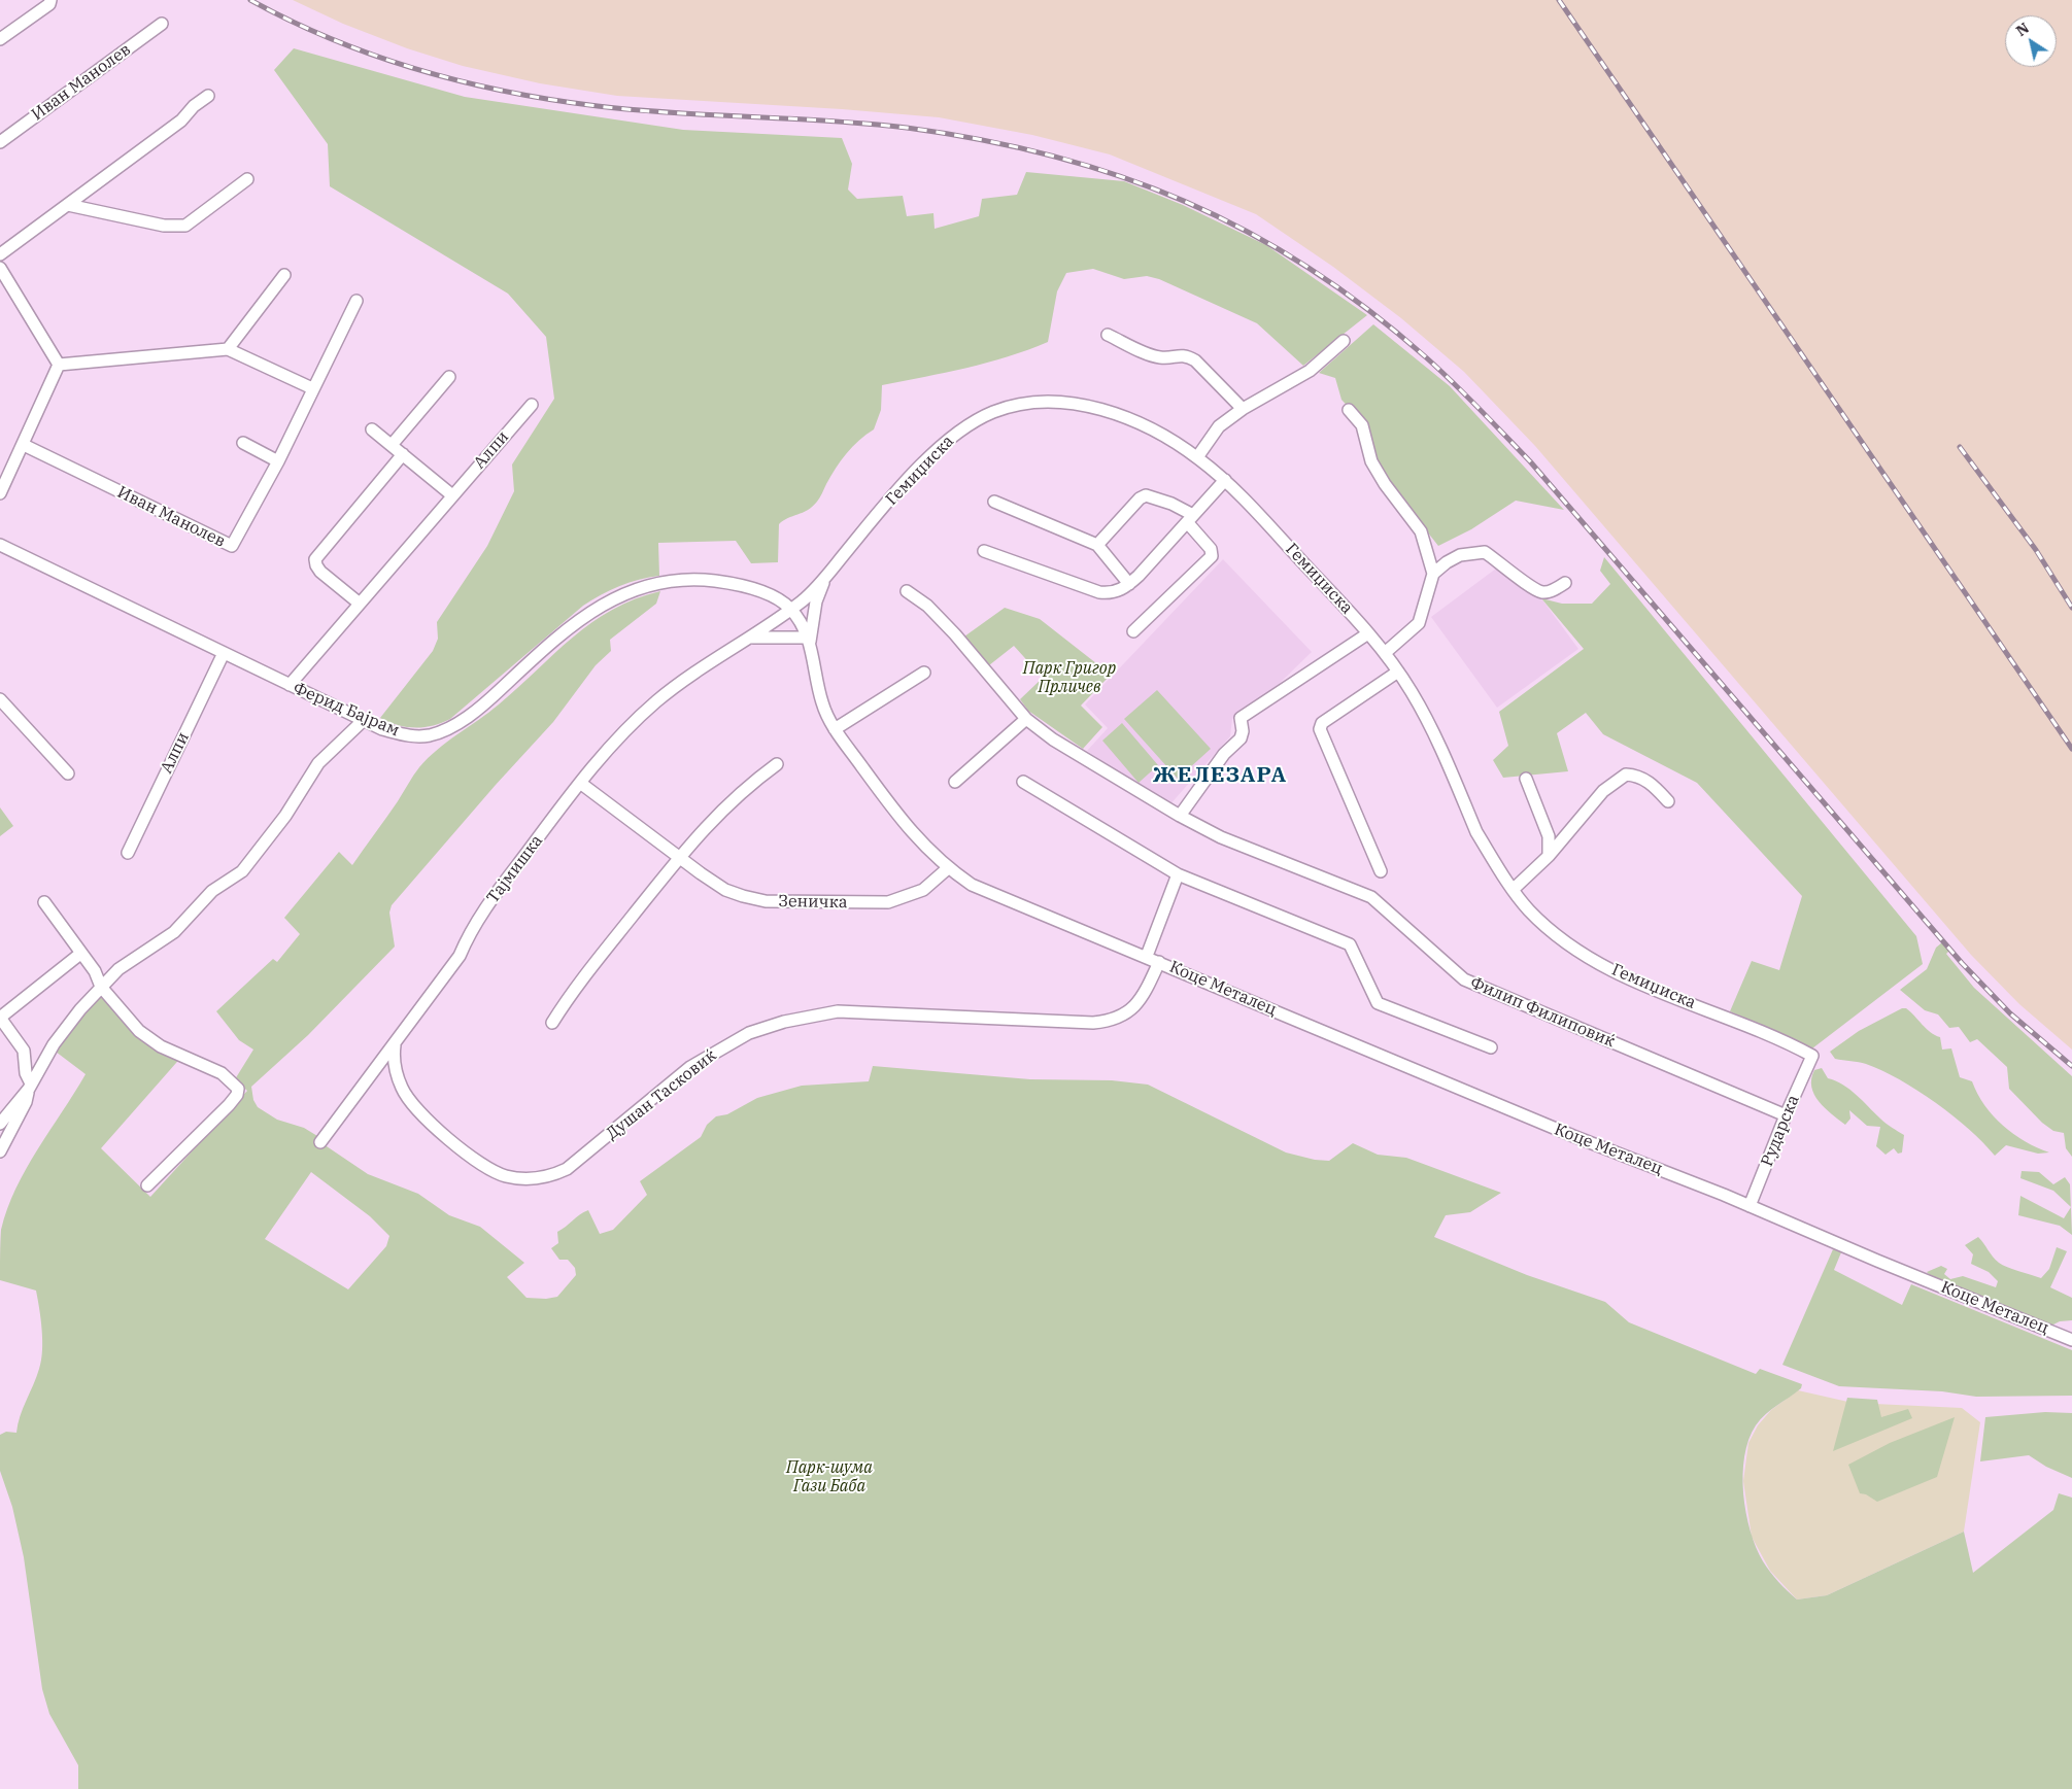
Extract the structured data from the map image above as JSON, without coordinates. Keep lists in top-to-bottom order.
{
  "streets": {
    "street": [
      "Иван Манолев",
      "Алпи",
      "Гемиџиска",
      "Ферид Бајрам",
      "Тајмишка",
      "Зеничка",
      "Коце Металец",
      "Филип Филиповиќ",
      "Душан Тасковиќ",
      "Рударска"
    ]
  },
  "crossings": [
    ["Алпи", "Ферид Бајрам"],
    ["Гемиџиска", "Ферид Бајрам"],
    ["Гемиџиска", "Тајмишка"],
    ["Гемиџиска", "Коце Металец"],
    ["Гемиџиска", "Рударска"],
    ["Ферид Бајрам", "Тајмишка"],
    ["Ферид Бајрам", "Коце Металец"],
    ["Тајмишка", "Зеничка"],
    ["Тајмишка", "Коце Металец"],
    ["Тајмишка", "Душан Тасковиќ"],
    ["Зеничка", "Коце Металец"],
    ["Коце Металец", "Душан Тасковиќ"],
    ["Коце Металец", "Рударска"],
    ["Филип Филиповиќ", "Рударска"]
  ],
  "districts": ["ЖЕЛЕЗАРА"],
  "parks": ["Парк Григор Прличев", "Парк-шума Гази Баба"],
  "north": "top left"
}
